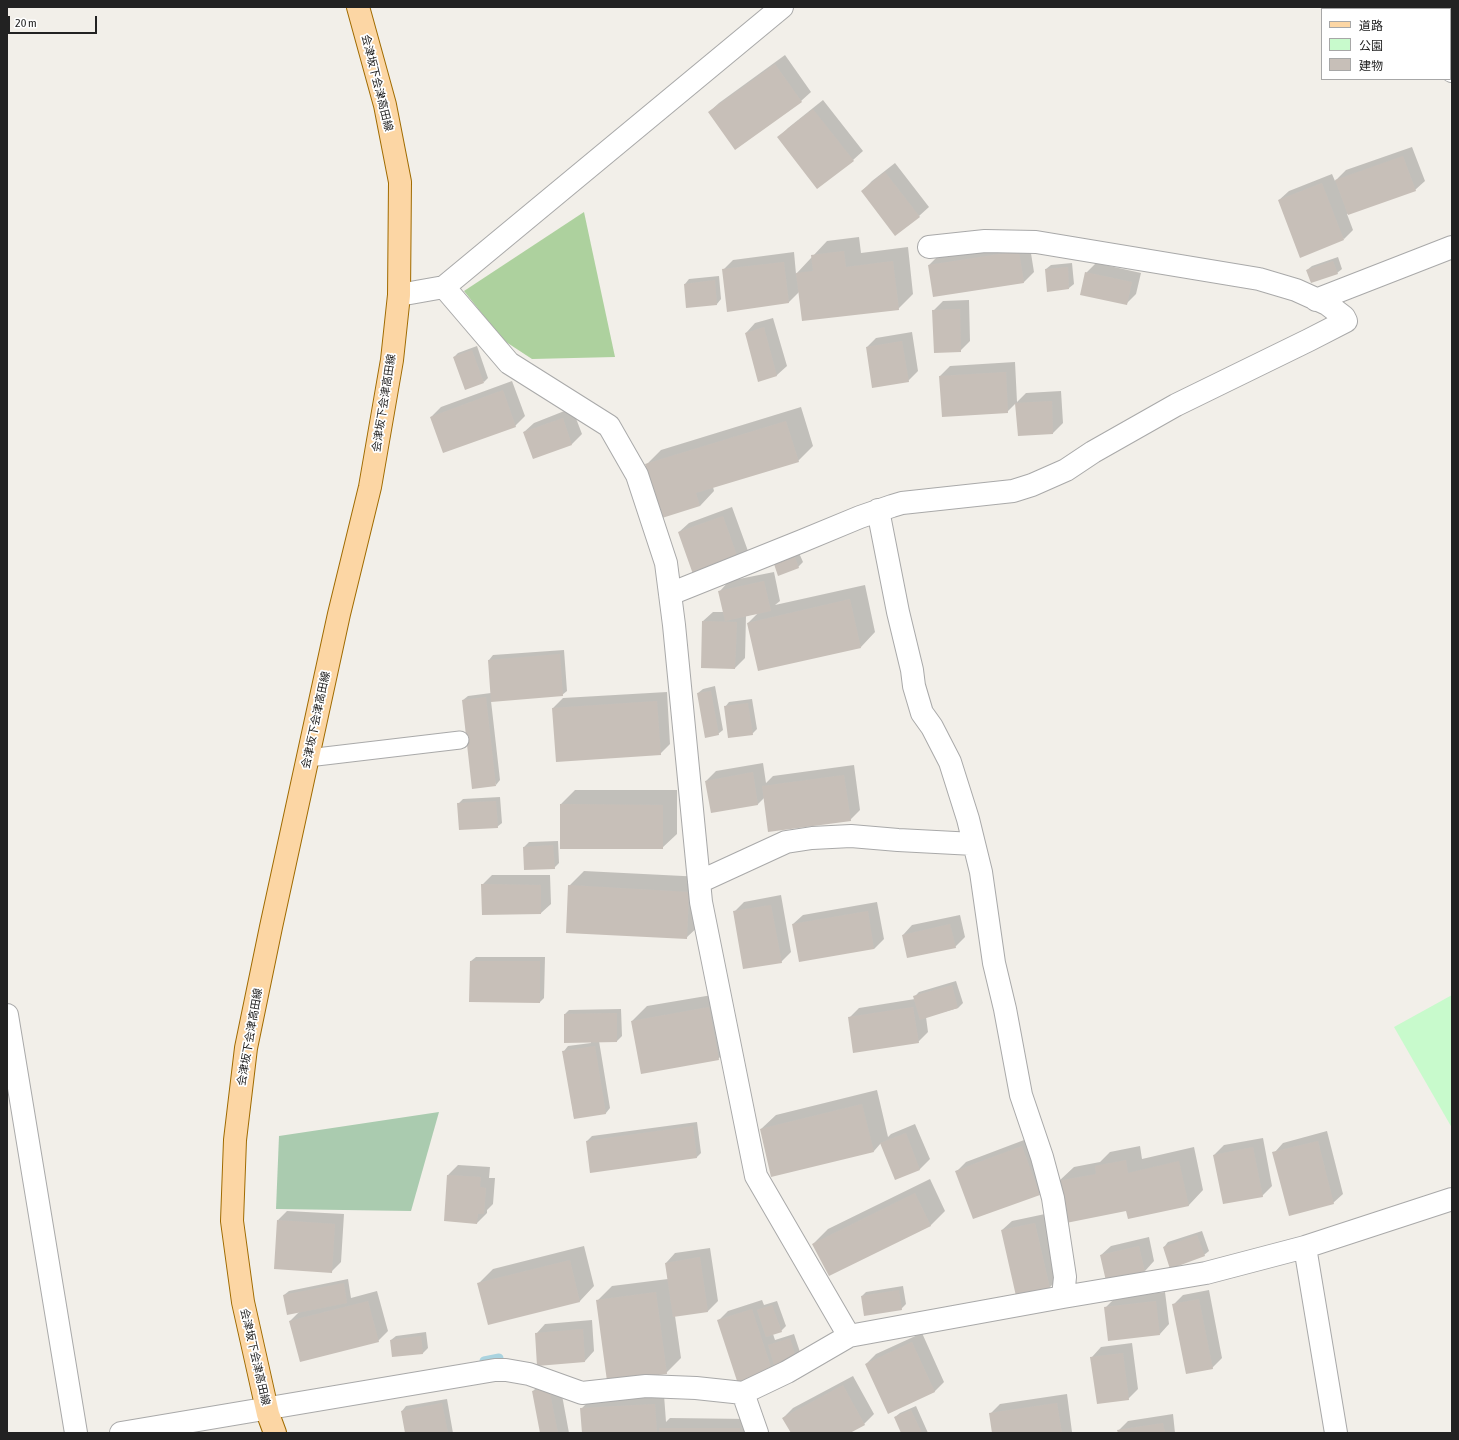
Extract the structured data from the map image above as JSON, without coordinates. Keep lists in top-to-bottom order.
{
  "streets": {
    "main road": ["会津坂下会津高田線"]
  },
  "legend": ["道路", "公園", "建物"],
  "scale_bar": "20 m"
}
